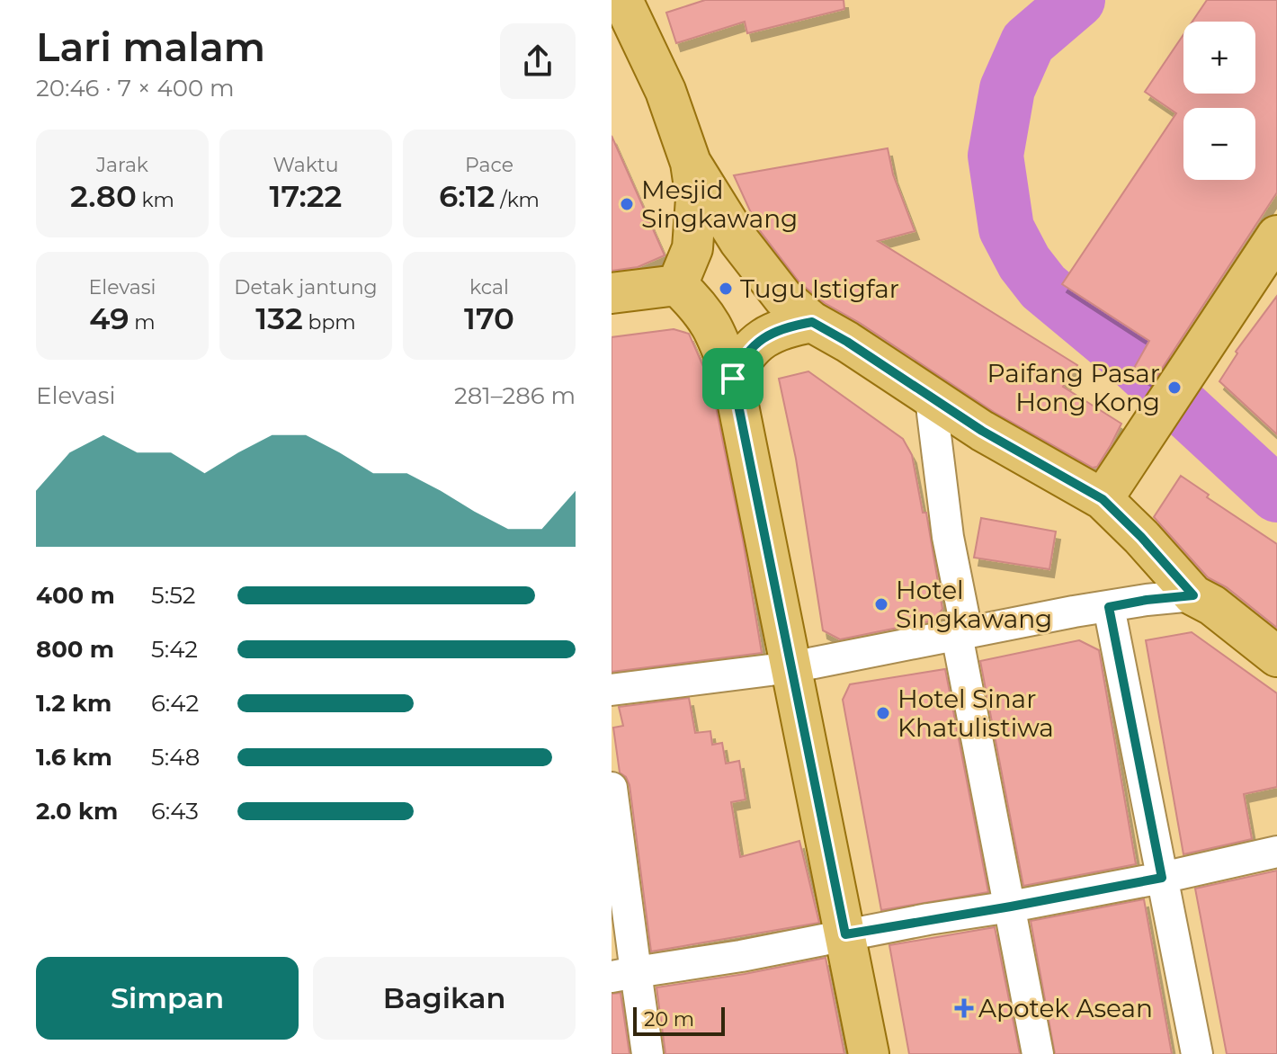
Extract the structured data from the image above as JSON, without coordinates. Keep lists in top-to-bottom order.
{
  "places": {
    "other": [
      "Mesjid Singkawang",
      "Tugu Istigfar",
      "Paifang Pasar Hong Kong",
      "Hotel Singkawang",
      "Hotel Sinar Khatulistiwa"
    ],
    "health": ["Apotek Asean"]
  },
  "scale_bar": "20 m",
  "page": {
    "heading": ["Lari malam", "20:46 · 7 × 400 m"],
    "map_buttons": ["+", "−"],
    "stats": [
      ["Jarak", "2.80 km"],
      ["Waktu", "17:22"],
      ["Pace", "6:12 /km"],
      ["Elevasi", "49 m"],
      ["Detak jantung", "132 bpm"],
      ["kcal", "170"]
    ],
    "chart": ["Elevasi", "281–286 m"],
    "list": [
      {
        "name": "400 m",
        "note": "5:52"
      },
      {
        "name": "800 m",
        "note": "5:42"
      },
      {
        "name": "1.2 km",
        "note": "6:42"
      },
      {
        "name": "1.6 km",
        "note": "5:48"
      },
      {
        "name": "2.0 km",
        "note": "6:43"
      }
    ],
    "buttons": ["Simpan", "Bagikan"],
    "scale": "20 m"
  }
}
